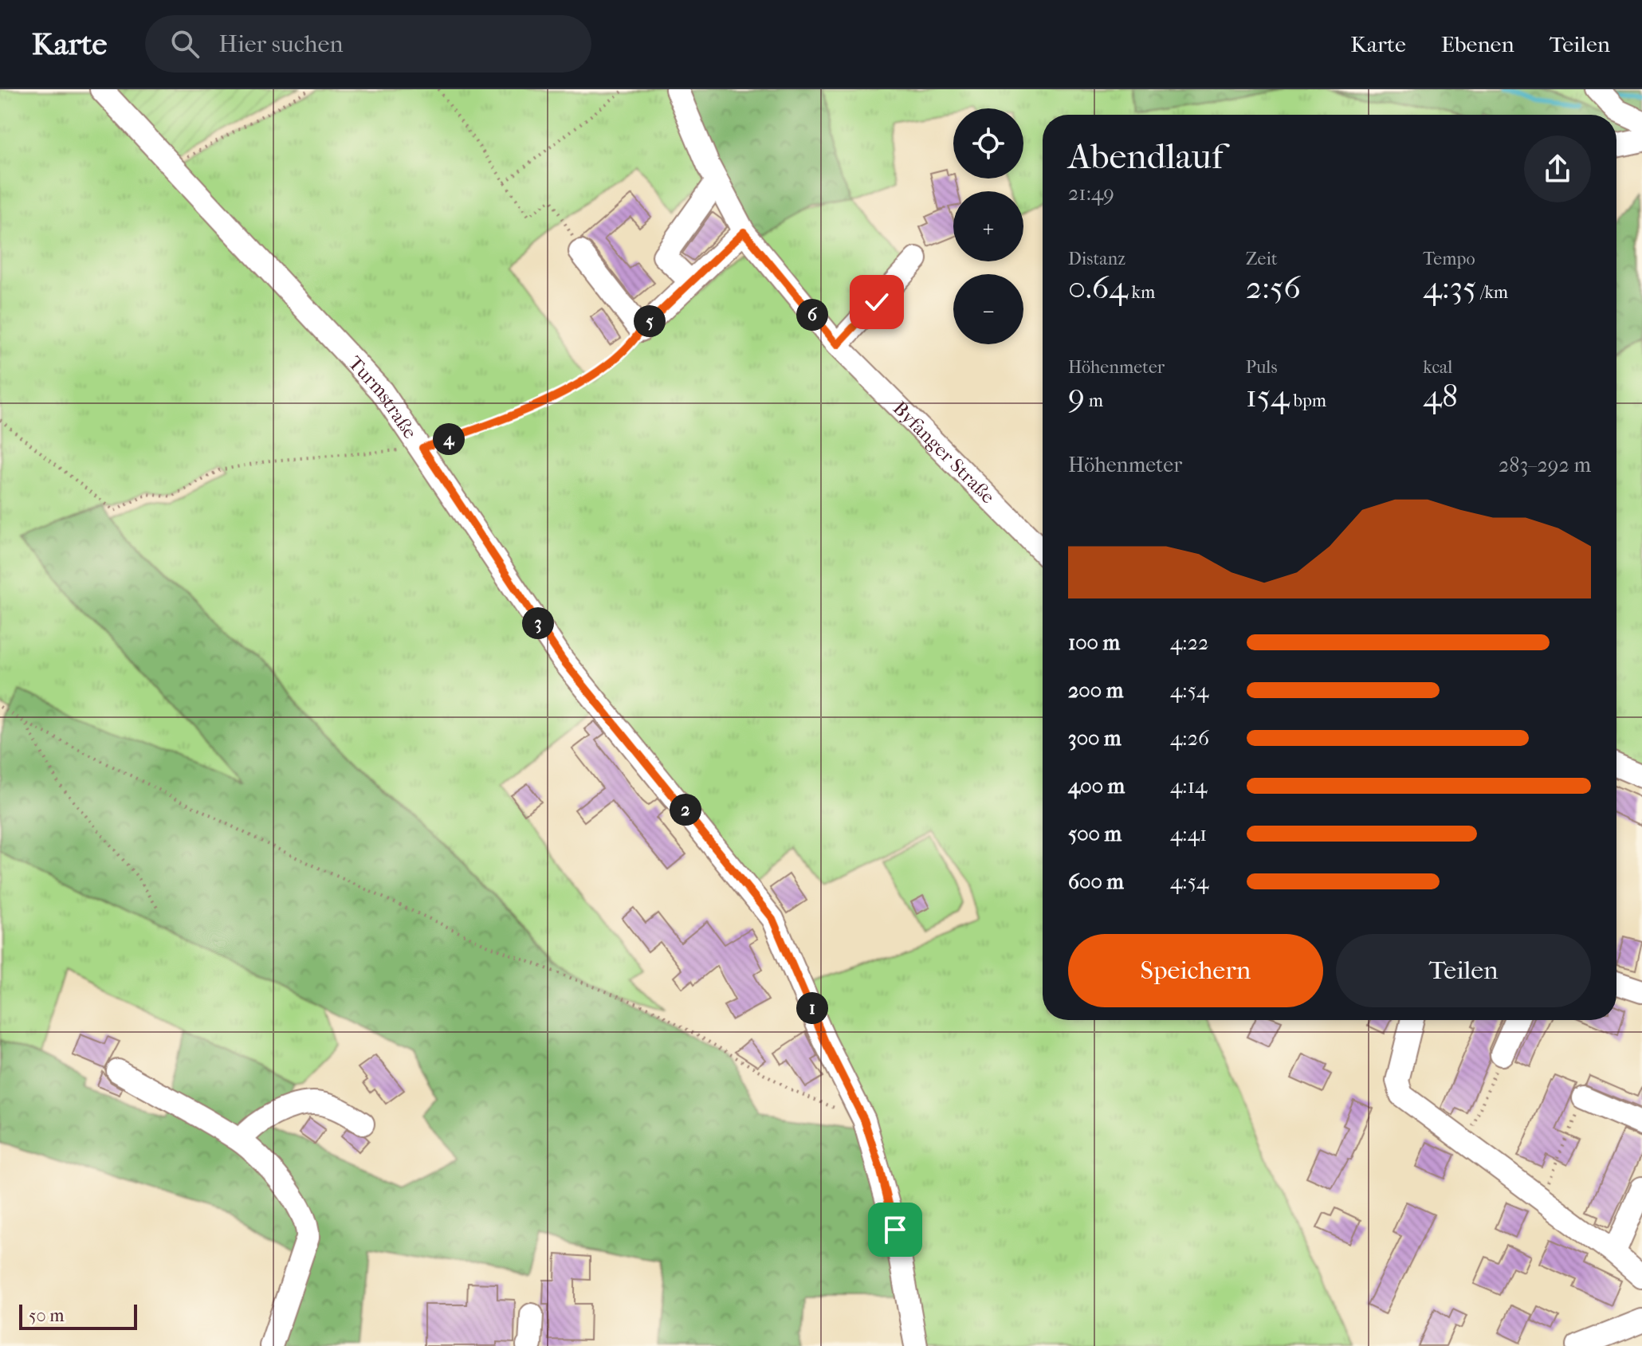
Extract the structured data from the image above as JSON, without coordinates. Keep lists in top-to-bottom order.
{
  "streets": {
    "street": ["Turmstraße", "Byfanger Straße"]
  },
  "scale_bar": "50 m",
  "page": {
    "header": "Karte",
    "search": "Hier suchen",
    "nav": ["Karte", "Ebenen", "Teilen"],
    "map_buttons": ["+", "−"],
    "heading": ["Abendlauf", "21:49"],
    "stats": [
      ["Distanz", "0.64 km"],
      ["Zeit", "2:56"],
      ["Tempo", "4:35 /km"],
      ["Höhenmeter", "9 m"],
      ["Puls", "154 bpm"],
      ["kcal", "48"]
    ],
    "pins": [
      "6",
      "5",
      "4",
      "3",
      "2",
      "1"
    ],
    "chart": ["Höhenmeter", "283–292 m"],
    "list": [
      {
        "name": "100 m",
        "note": "4:22"
      },
      {
        "name": "200 m",
        "note": "4:54"
      },
      {
        "name": "300 m",
        "note": "4:26"
      },
      {
        "name": "400 m",
        "note": "4:14"
      },
      {
        "name": "500 m",
        "note": "4:41"
      },
      {
        "name": "600 m",
        "note": "4:54"
      }
    ],
    "buttons": ["Speichern", "Teilen"],
    "scale": "50 m"
  }
}
